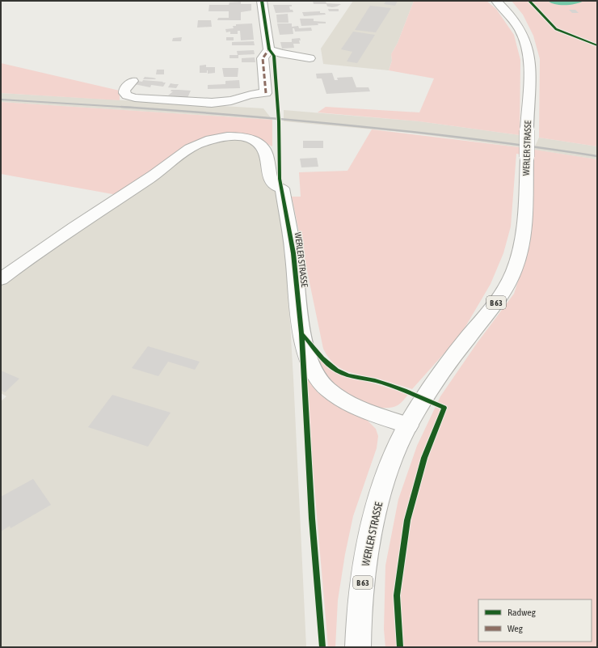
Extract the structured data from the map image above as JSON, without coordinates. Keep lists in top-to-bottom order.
{
  "streets": {
    "main road": ["WERLER STRASSE", "B 63"]
  },
  "legend": ["Radweg", "Weg"]
}
